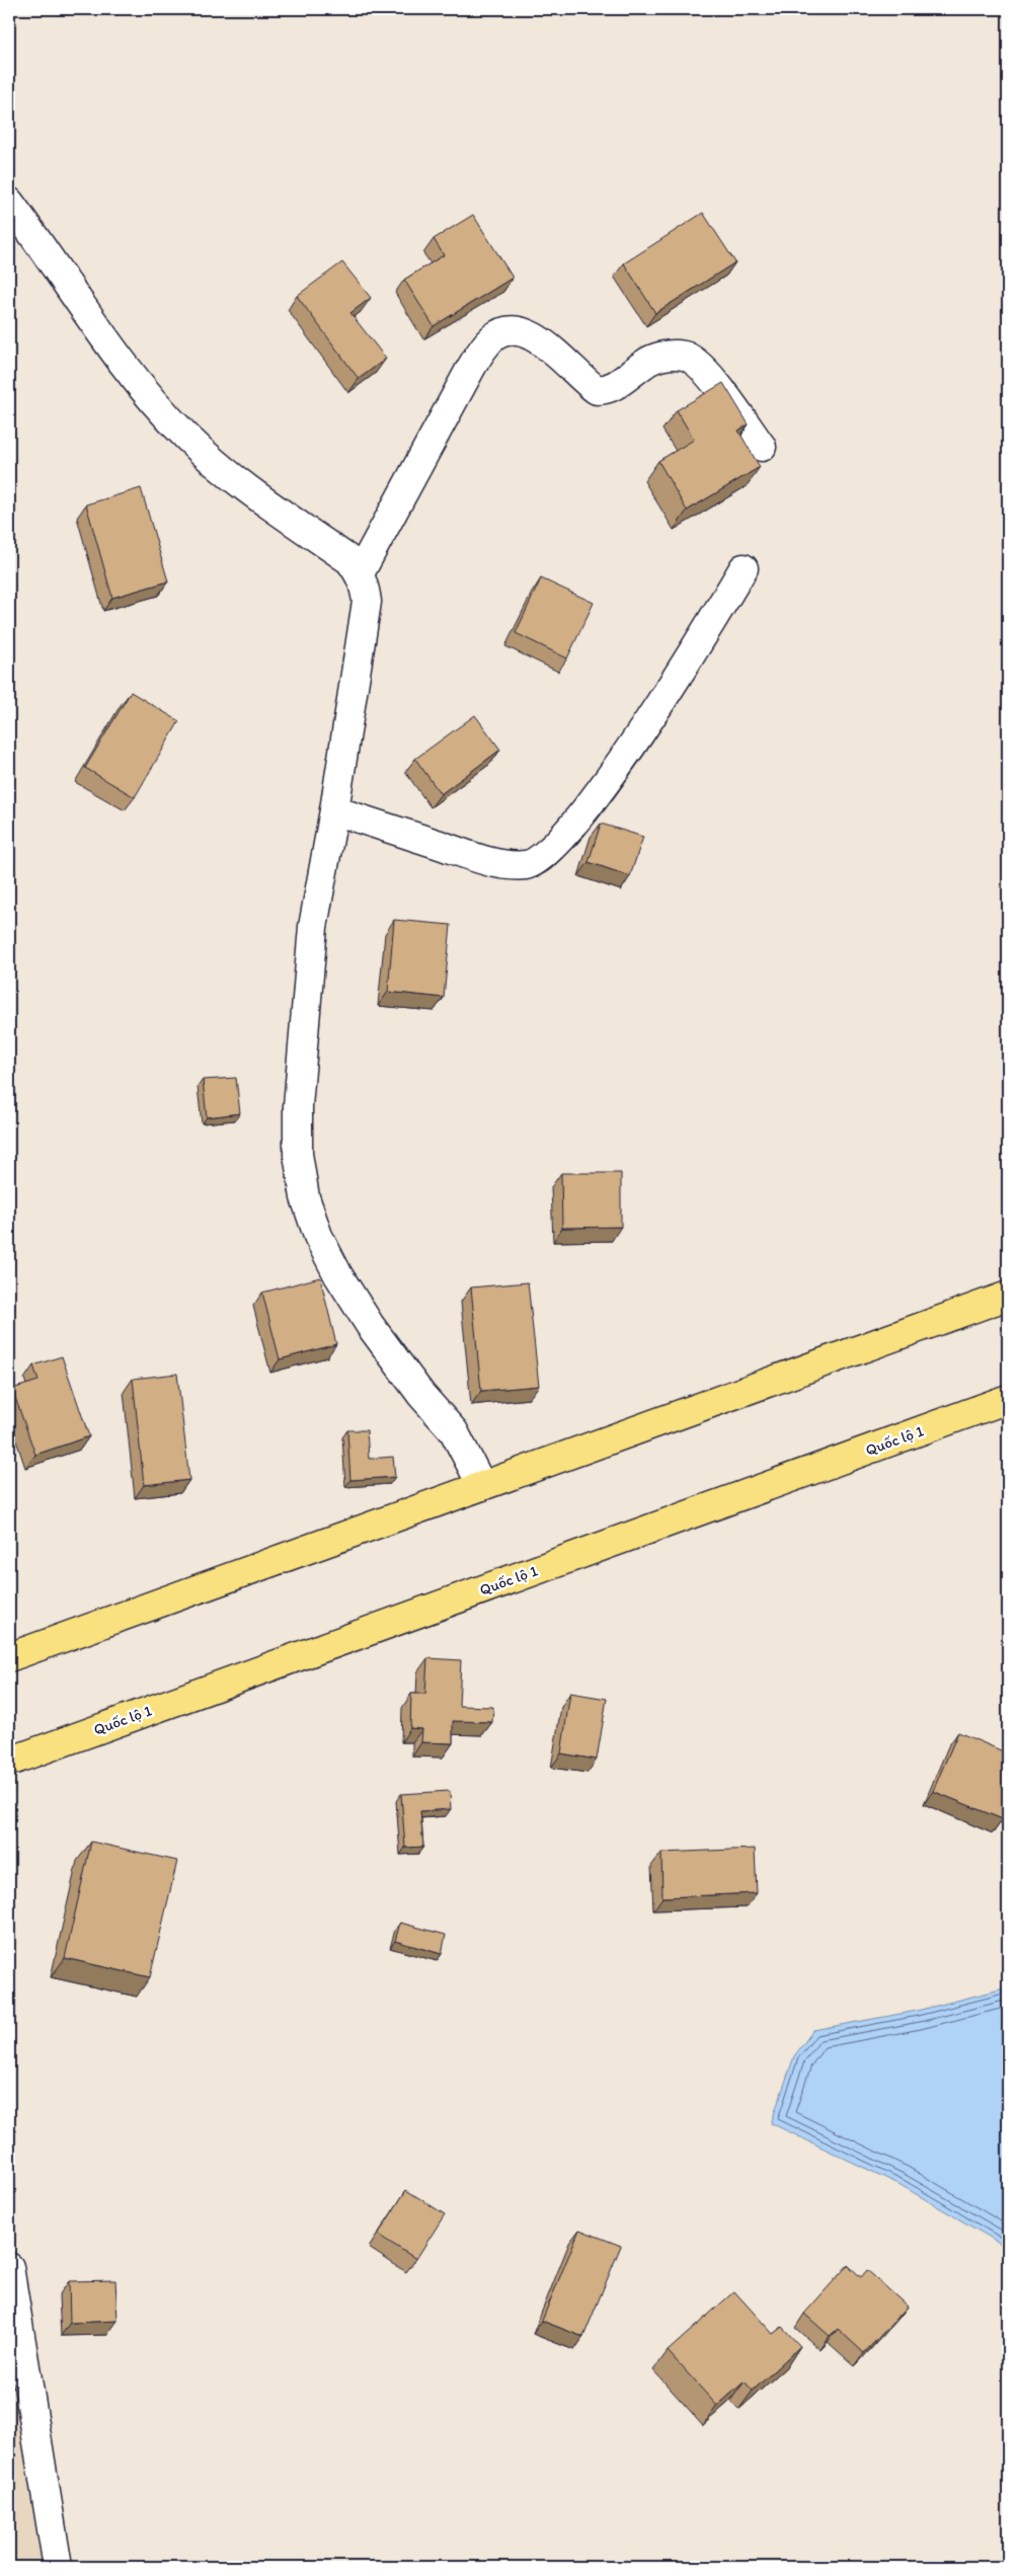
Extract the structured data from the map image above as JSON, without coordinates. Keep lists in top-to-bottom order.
{
  "streets": {
    "highway": ["Quốc lộ 1"]
  }
}
